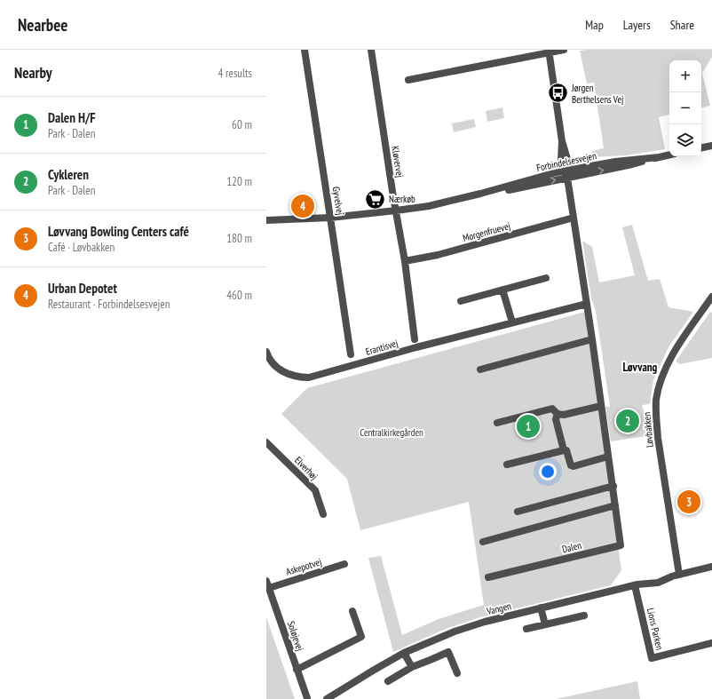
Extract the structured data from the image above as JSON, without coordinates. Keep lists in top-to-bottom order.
{
  "streets": {
    "street": [
      "Kløvervej",
      "Forbindelsesvejen",
      "Gyvelvej",
      "Morgenfruevej",
      "Erantisvej",
      "Løvbakken",
      "Elverhøj",
      "Dalen",
      "Askepotvej",
      "Vangen",
      "Lions Parken",
      "Soløjevej"
    ]
  },
  "crossings": [
    ["Kløvervej", "Forbindelsesvejen"],
    ["Kløvervej", "Morgenfruevej"],
    ["Forbindelsesvejen", "Gyvelvej"],
    ["Erantisvej", "Dalen"],
    ["Løvbakken", "Vangen"],
    ["Askepotvej", "Soløjevej"],
    ["Vangen", "Lions Parken"]
  ],
  "districts": ["Løvvang"],
  "parks": ["Centralkirkegården"],
  "places": {
    "bus stop": ["Jørgen Berthelsens Vej"],
    "supermarket": ["Nærkøb"]
  },
  "page": {
    "header": "Nearbee",
    "nav": ["Map", "Layers", "Share"],
    "heading": ["Nearby", "4 results"],
    "map_buttons": ["+", "−"],
    "list": [
      {
        "mark": "1",
        "name": "Dalen H/F",
        "note": "Park · Dalen",
        "value": "60 m"
      },
      {
        "mark": "2",
        "name": "Cykleren",
        "note": "Park · Dalen",
        "value": "120 m"
      },
      {
        "mark": "3",
        "name": "Løvvang Bowling Centers café",
        "note": "Café · Løvbakken",
        "value": "180 m"
      },
      {
        "mark": "4",
        "name": "Urban Depotet",
        "note": "Restaurant · Forbindelsesvejen",
        "value": "460 m"
      }
    ],
    "pins": [
      "4",
      "2",
      "1",
      "3"
    ]
  }
}
